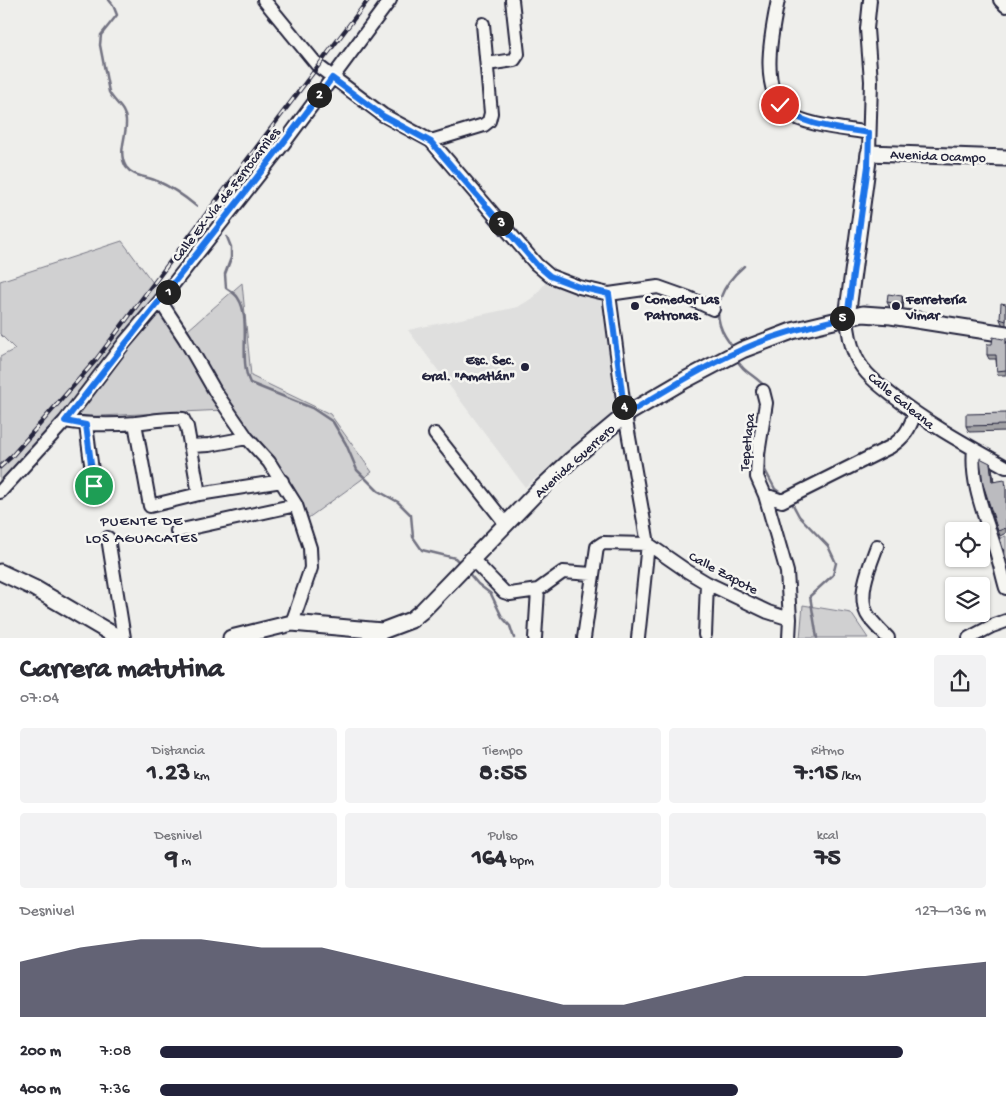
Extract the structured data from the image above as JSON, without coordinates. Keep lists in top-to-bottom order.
{
  "streets": {
    "main road": ["Avenida Ocampo", "Calle Galeana", "Avenida Guerrero"],
    "street": ["Calle Ex-Vía de Ferrocarriles", "Tepetlapa", "Calle Zapote"]
  },
  "crossings": [
    ["Avenida Ocampo", "Calle Galeana"],
    ["Calle Galeana", "Avenida Guerrero"],
    ["Tepetlapa", "Calle Zapote"]
  ],
  "districts": ["PUENTE DE LOS AGUACATES"],
  "places": ["Comedor Las Patronas.", "Ferretería Vimar", "Esc. Sec. Gral. \"Amatlán\""],
  "page": {
    "pins": [
      "2",
      "3",
      "1",
      "5",
      "4"
    ],
    "heading": ["Carrera matutina", "07:04"],
    "stats": [
      ["Distancia", "1.23 km"],
      ["Tiempo", "8:55"],
      ["Ritmo", "7:15 /km"],
      ["Desnivel", "9 m"],
      ["Pulso", "164 bpm"],
      ["kcal", "75"]
    ],
    "chart": ["Desnivel", "127–136 m"],
    "list": [
      {
        "name": "200 m",
        "note": "7:08"
      },
      {
        "name": "400 m",
        "note": "7:36"
      }
    ]
  }
}
